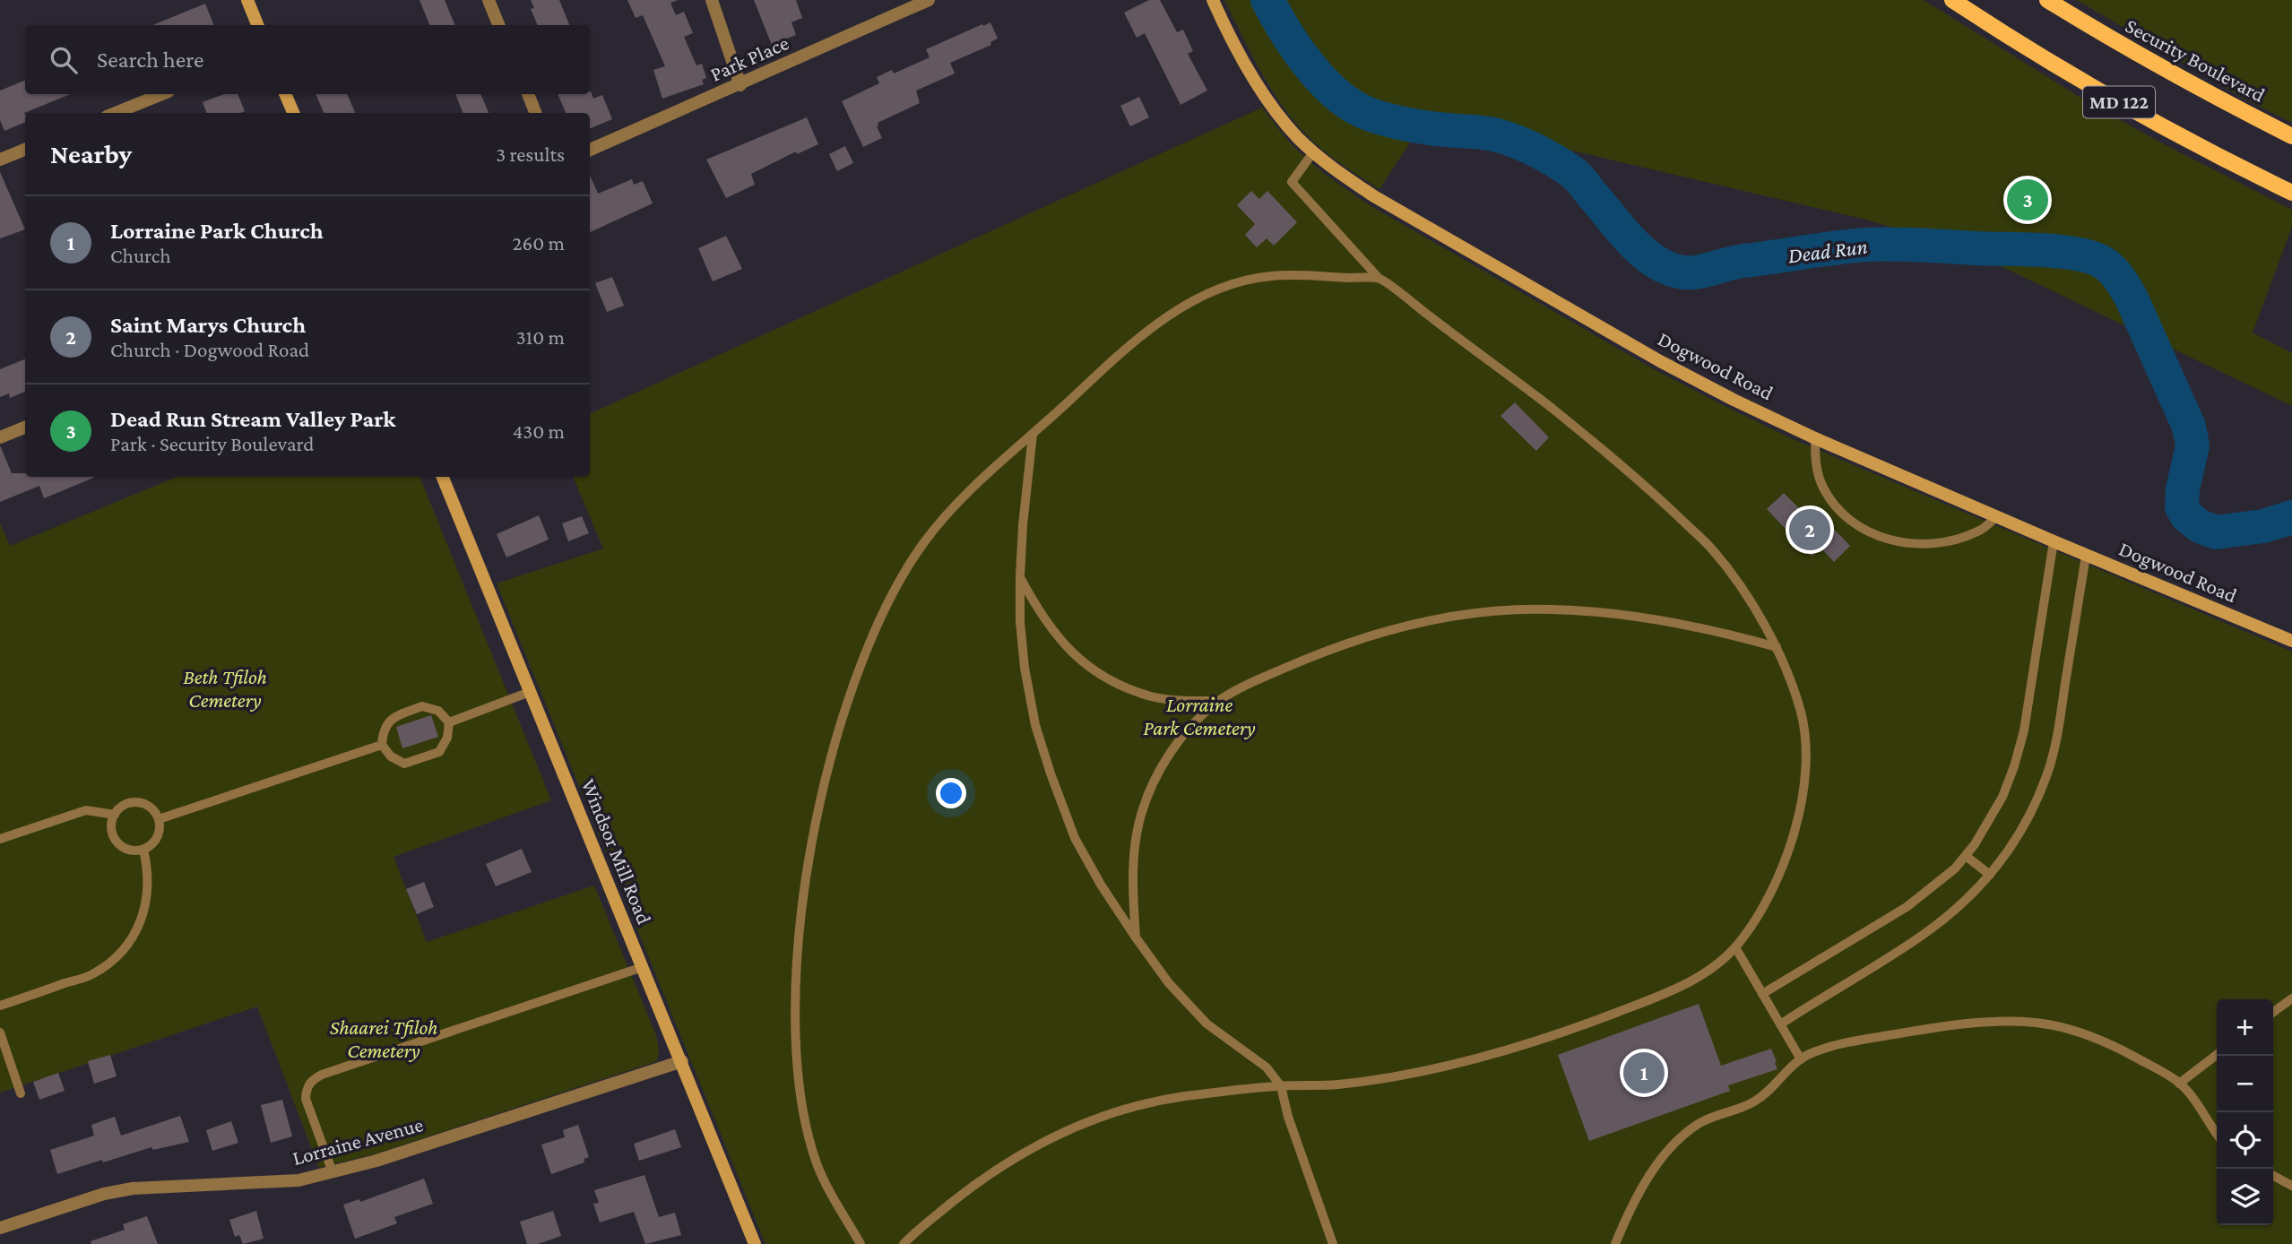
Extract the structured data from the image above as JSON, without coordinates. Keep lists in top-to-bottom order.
{
  "streets": {
    "main road": ["Security Boulevard", "MD 122"],
    "street": [
      "Park Place",
      "Dogwood Road",
      "Windsor Mill Road",
      "Lorraine Avenue"
    ]
  },
  "crossings": [
    ["Windsor Mill Road", "Lorraine Avenue"]
  ],
  "water": ["Dead Run"],
  "parks": ["Beth Tfiloh Cemetery", "Lorraine Park Cemetery", "Shaarei Tfiloh Cemetery"],
  "page": {
    "search": "Search here",
    "heading": ["Nearby", "3 results"],
    "pins": ["3", "2", "1"],
    "list": [
      {
        "mark": "1",
        "name": "Lorraine Park Church",
        "note": "Church",
        "value": "260 m"
      },
      {
        "mark": "2",
        "name": "Saint Marys Church",
        "note": "Church · Dogwood Road",
        "value": "310 m"
      },
      {
        "mark": "3",
        "name": "Dead Run Stream Valley Park",
        "note": "Park · Security Boulevard",
        "value": "430 m"
      }
    ],
    "map_buttons": ["+", "−"]
  }
}
